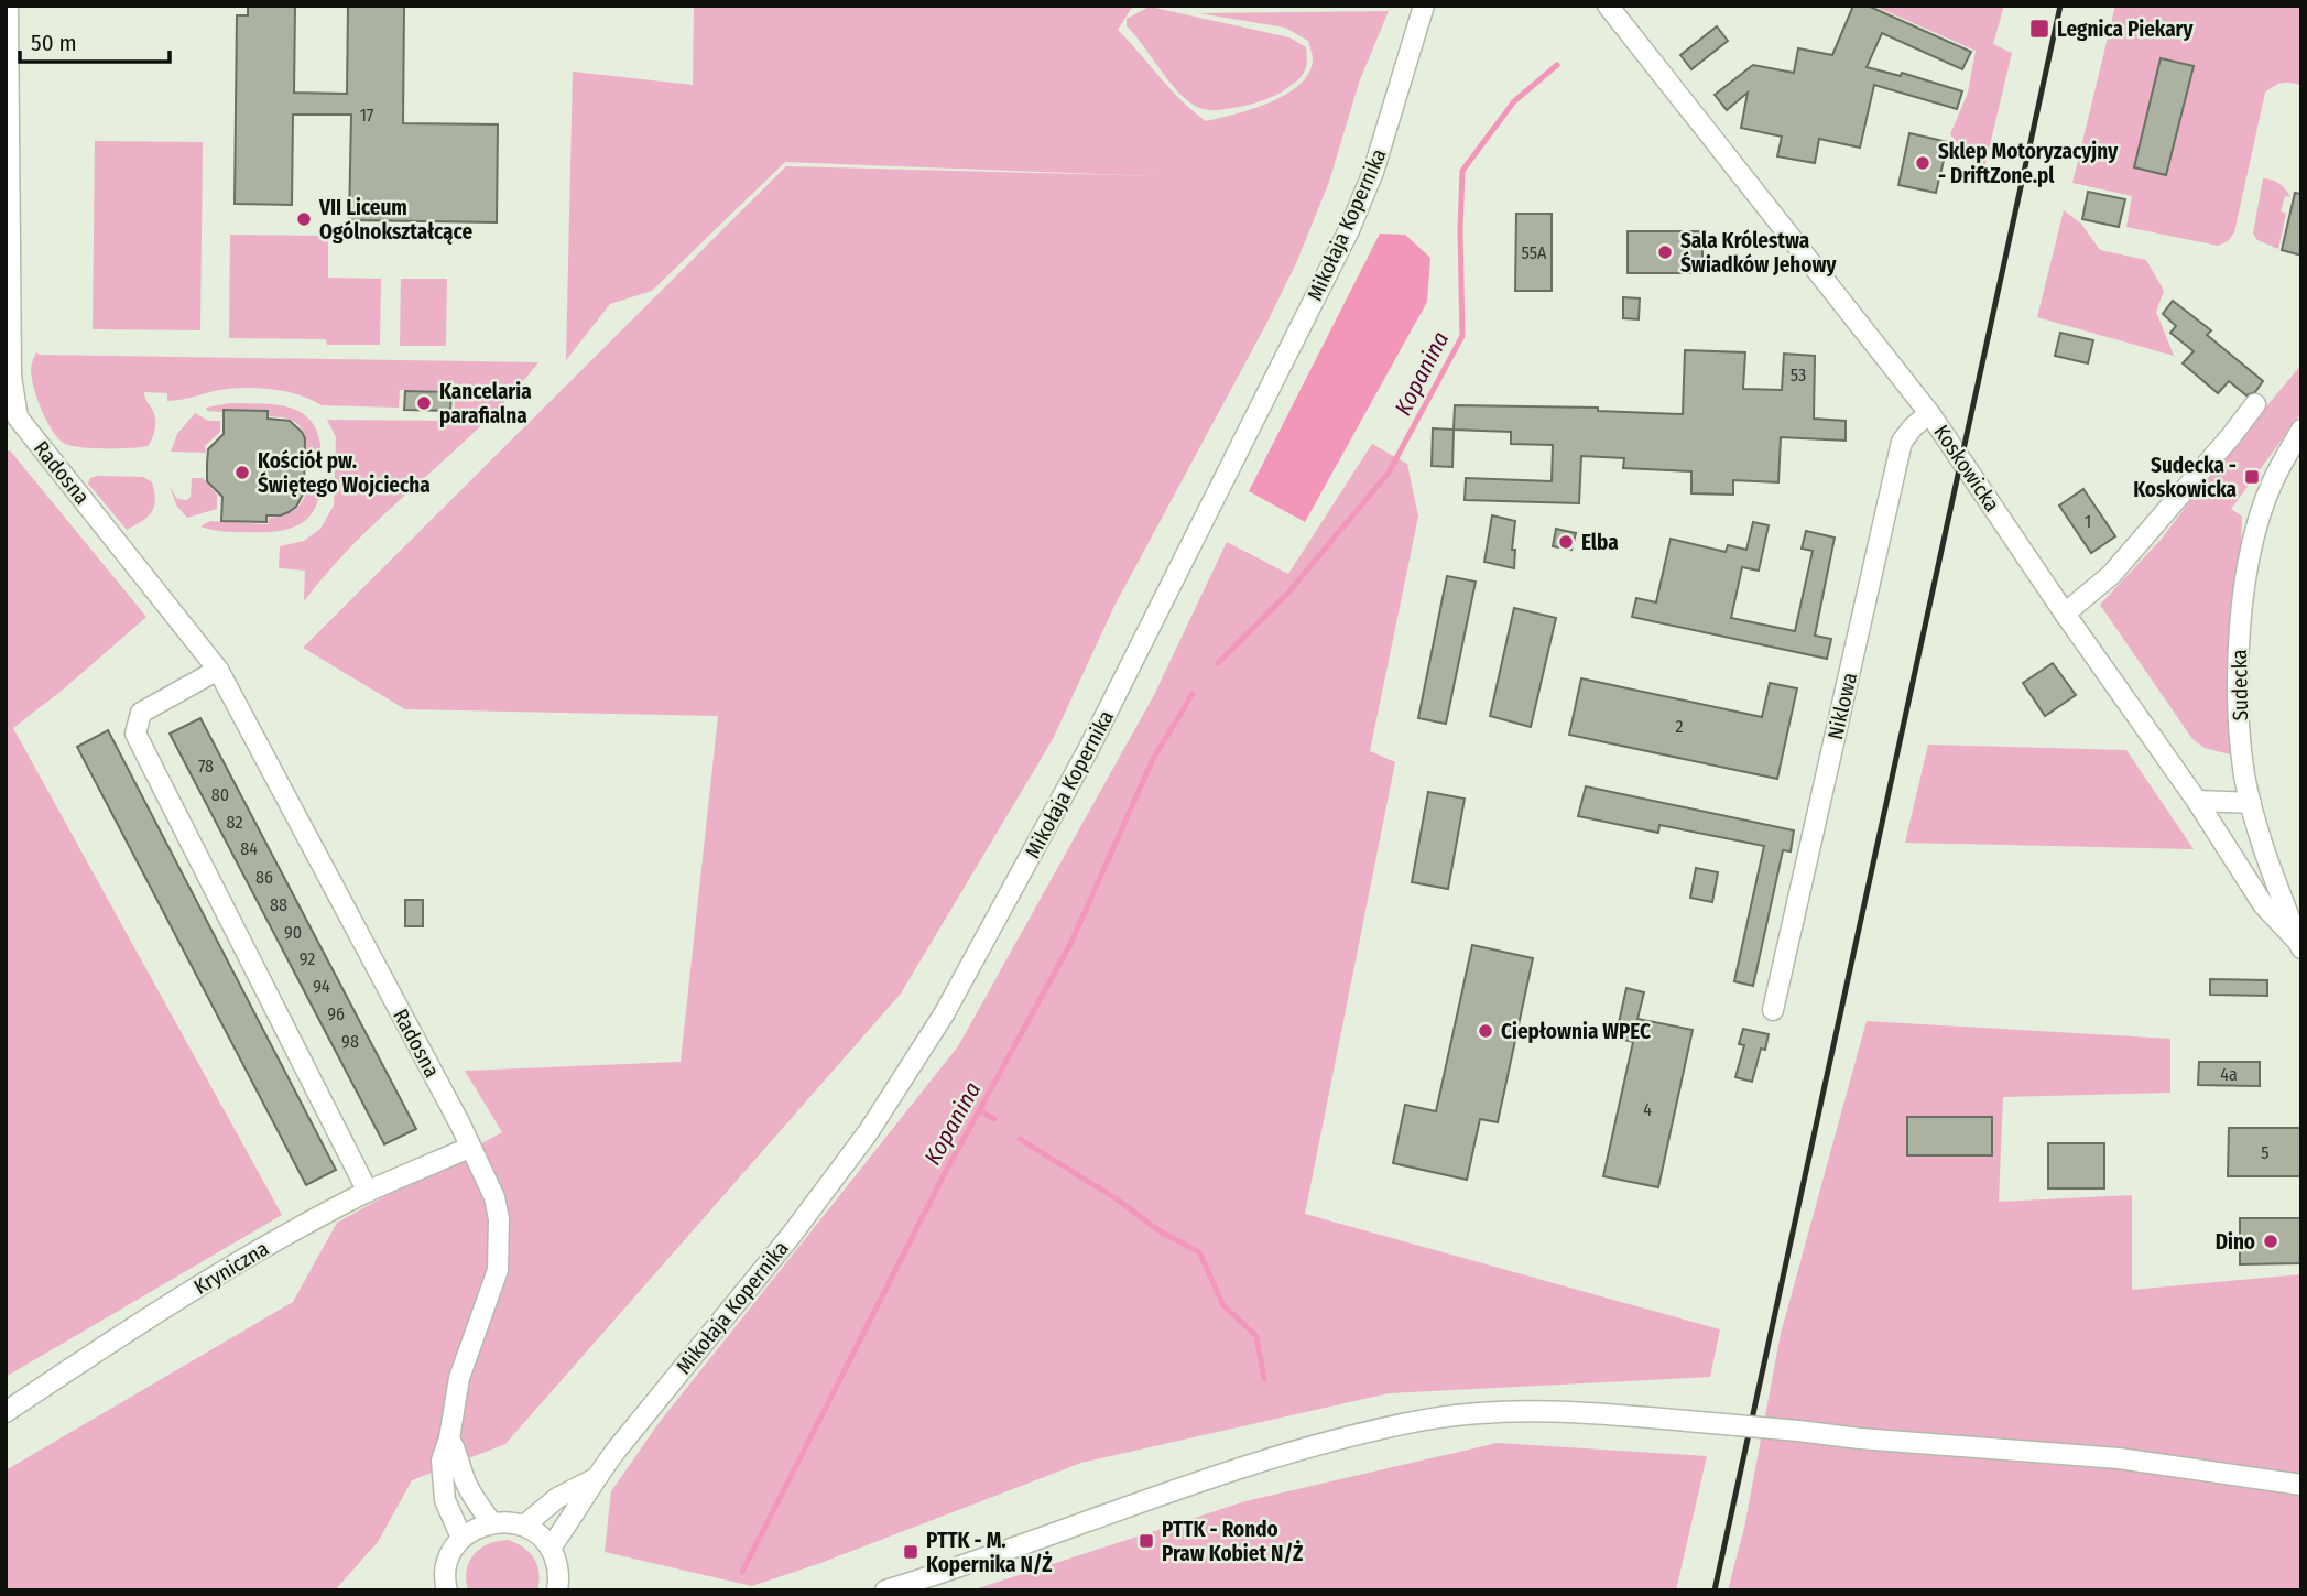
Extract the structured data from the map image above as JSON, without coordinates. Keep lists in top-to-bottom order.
{
  "streets": {
    "street": [
      "Mikołaja Kopernika",
      "Koskowicka",
      "Radosna",
      "Sudecka",
      "Niklowa",
      "Kryniczna"
    ]
  },
  "crossings": [
    ["Koskowicka", "Sudecka"],
    ["Koskowicka", "Niklowa"],
    ["Radosna", "Kryniczna"]
  ],
  "water": ["Kopanina"],
  "places": {
    "transit": [
      "Legnica Piekary",
      "Sudecka - Koskowicka",
      "PTTK - Rondo Praw Kobiet N/Ż",
      "PTTK - M. Kopernika N/Ż"
    ],
    "other": [
      "Sklep Motoryzacyjny - DriftZone.pl",
      "VII Liceum Ogólnokształcące",
      "Sala Królestwa Świadków Jehowy",
      "Kancelaria parafialna",
      "Kościół pw. Świętego Wojciecha",
      "Elba",
      "Ciepłownia WPEC",
      "Dino"
    ]
  },
  "house_numbers": [
    "17",
    "55A",
    "53",
    "1",
    "2",
    "78",
    "80",
    "82",
    "84",
    "86",
    "88",
    "90",
    "92",
    "94",
    "96",
    "98",
    "4a",
    "4",
    "5"
  ],
  "scale_bar": "50 m"
}
